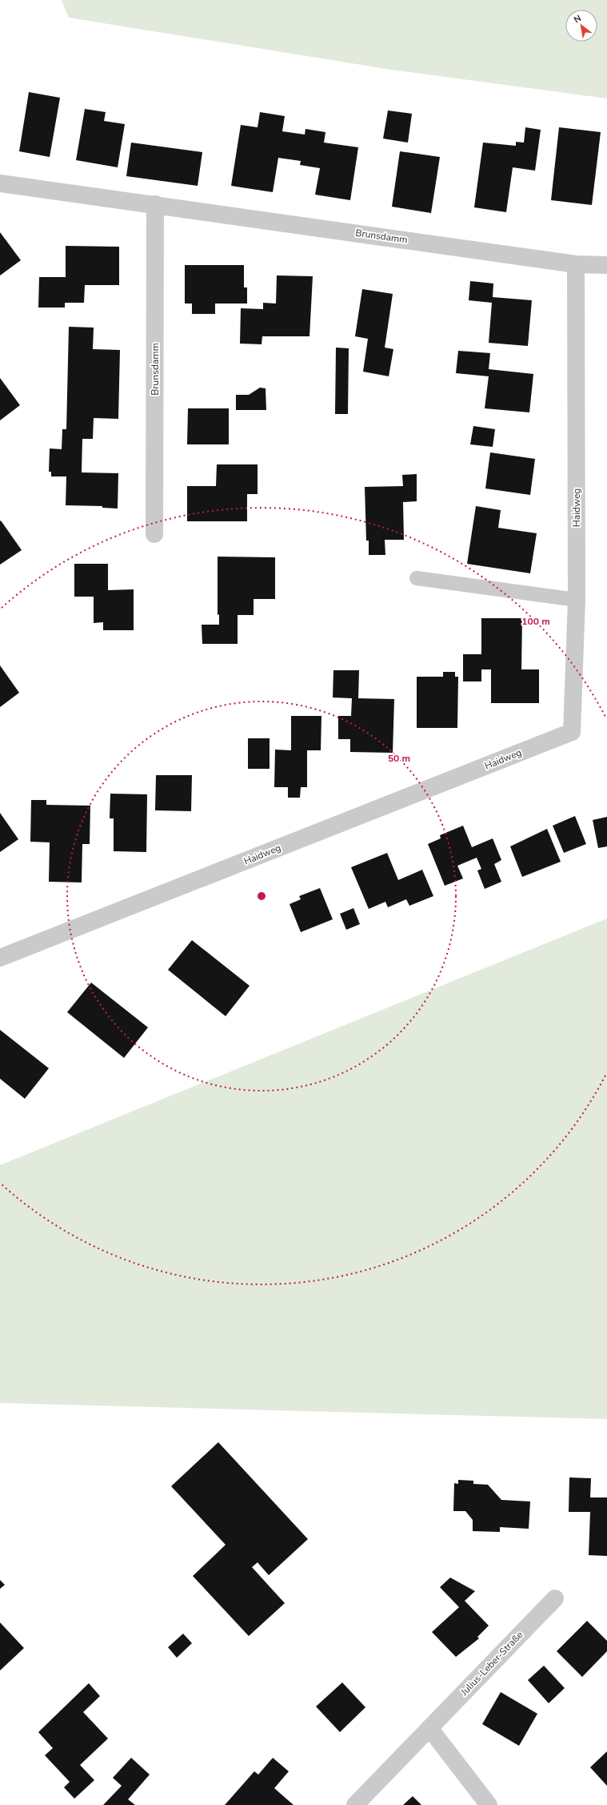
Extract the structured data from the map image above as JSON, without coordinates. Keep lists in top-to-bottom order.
{
  "streets": {
    "street": ["Brunsdamm", "Haidweg", "Julius-Leber-Straße"]
  },
  "crossings": [
    ["Brunsdamm", "Haidweg"]
  ],
  "north": "top left",
  "rings": ["100 m", "50 m"]
}
